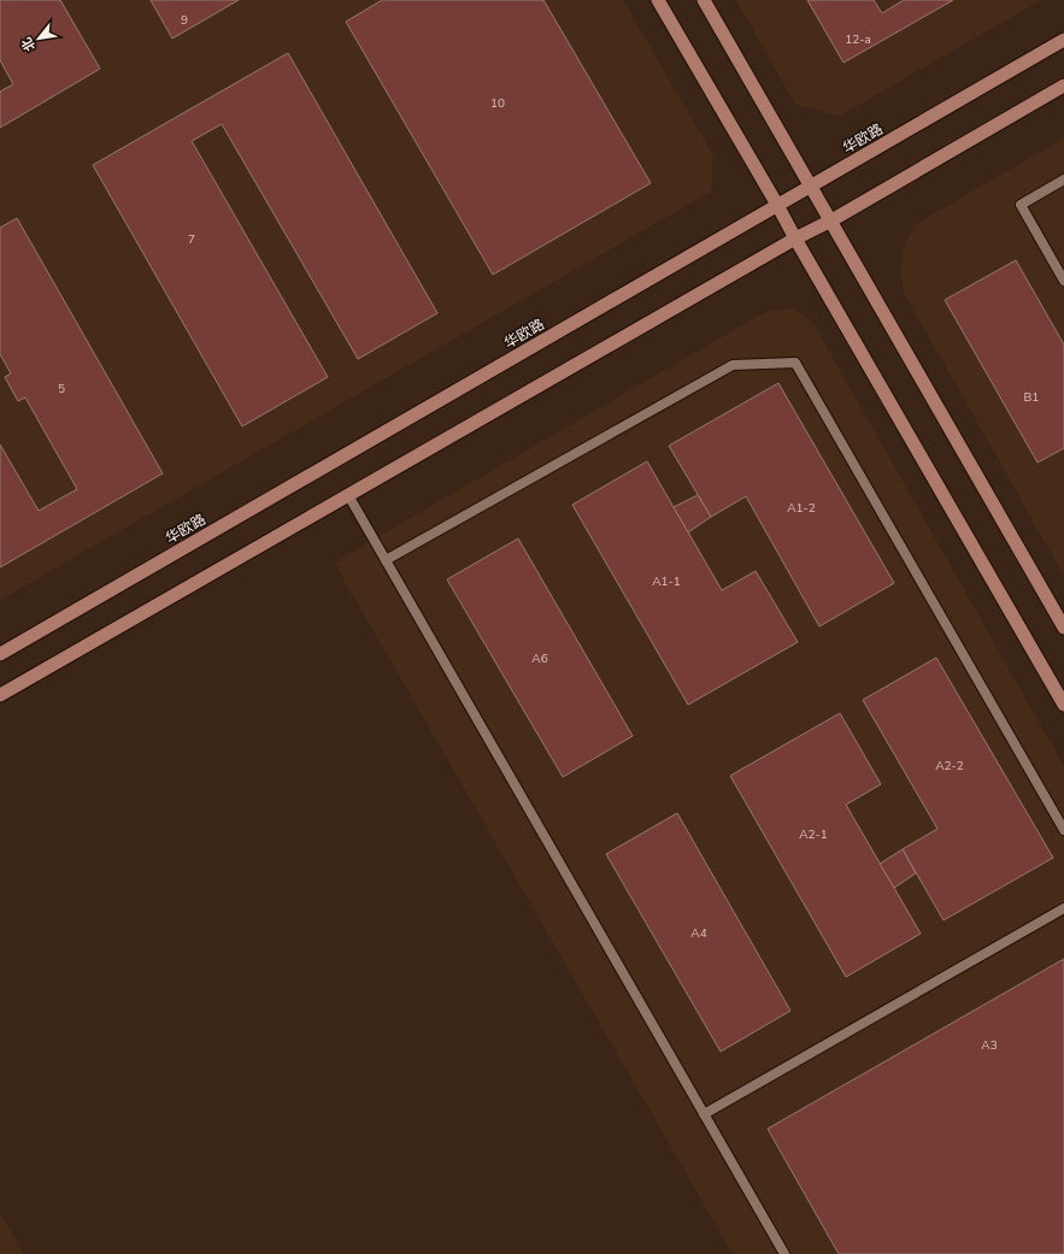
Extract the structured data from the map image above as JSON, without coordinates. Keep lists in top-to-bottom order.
{
  "streets": {
    "main road": ["华欧路"]
  },
  "house_numbers": [
    "9",
    "12-a",
    "10",
    "7",
    "5",
    "B1",
    "A1-2",
    "A1-1",
    "A6",
    "A2-2",
    "A2-1",
    "A4",
    "A3"
  ],
  "north": "bottom left"
}
